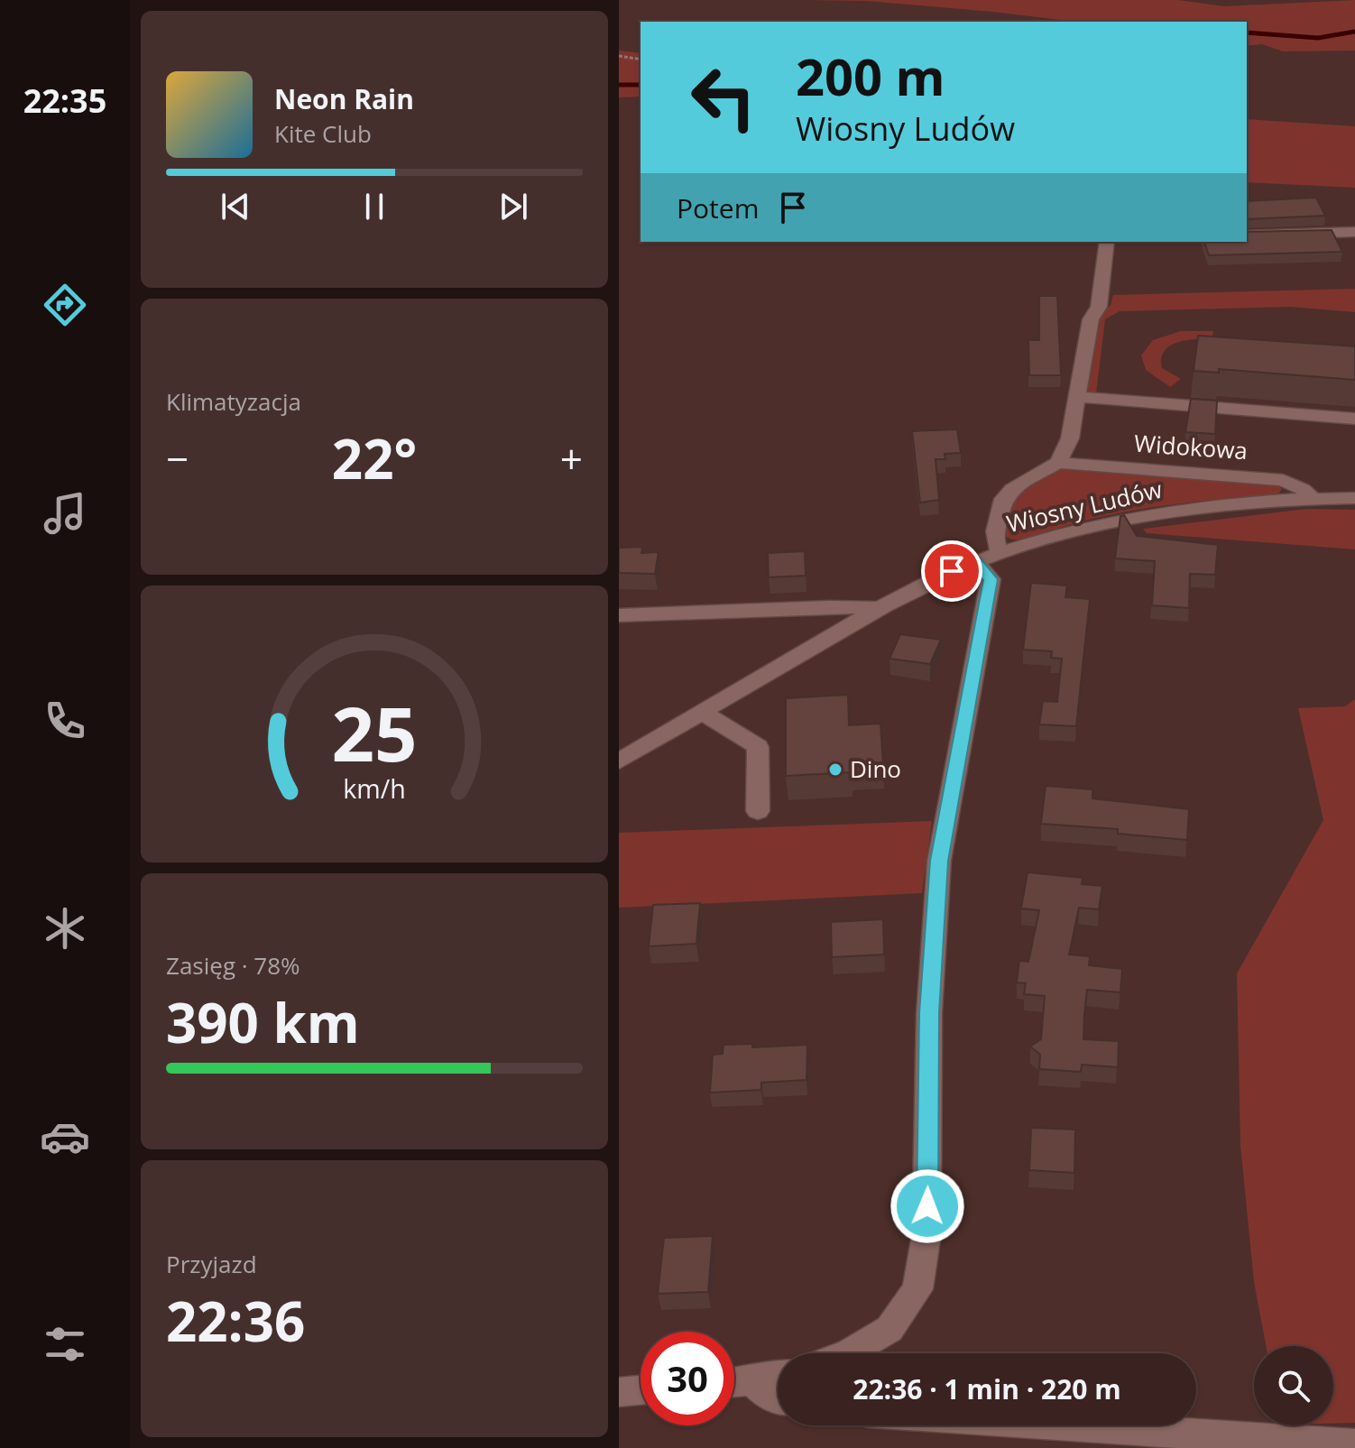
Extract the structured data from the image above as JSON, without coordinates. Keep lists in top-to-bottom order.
{
  "streets": {
    "street": ["Widokowa", "Wiosny Ludów"]
  },
  "crossings": [
    ["Widokowa", "Wiosny Ludów"]
  ],
  "places": ["Dino"],
  "page": {
    "tabs": "22:35",
    "turn": ["200 m", "Wiosny Ludów"],
    "song": ["Neon Rain", "Kite Club"],
    "then": "Potem",
    "tile": [
      "Klimatyzacja",
      ["Zasięg · 78%", "390 km"],
      ["Przyjazd", "22:36"]
    ],
    "heat": ["−", "22°", "+"],
    "limit": "30",
    "trip": "22:36 · 1 min · 220 m",
    "gauge": ["25", "km/h"]
  }
}
